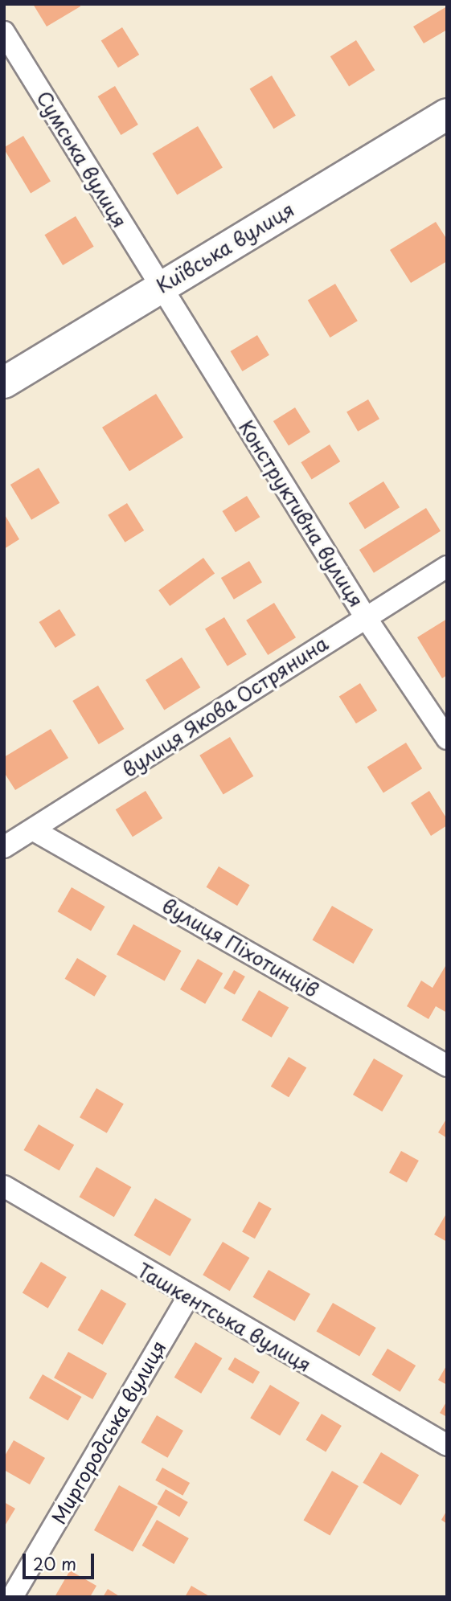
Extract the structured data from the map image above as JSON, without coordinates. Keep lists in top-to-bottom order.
{
  "streets": {
    "highway": ["Київська вулиця"],
    "street": [
      "Сумська вулиця",
      "Конструктивна вулиця",
      "вулиця Якова Острянина",
      "вулиця Піхотинців",
      "Ташкентська вулиця",
      "Миргородська вулиця"
    ]
  },
  "crossings": [
    ["Сумська вулиця", "Київська вулиця"],
    ["Сумська вулиця", "Конструктивна вулиця"],
    ["Київська вулиця", "Конструктивна вулиця"],
    ["Конструктивна вулиця", "вулиця Якова Острянина"],
    ["вулиця Якова Острянина", "вулиця Піхотинців"],
    ["Ташкентська вулиця", "Миргородська вулиця"]
  ],
  "scale_bar": "20 m"
}
